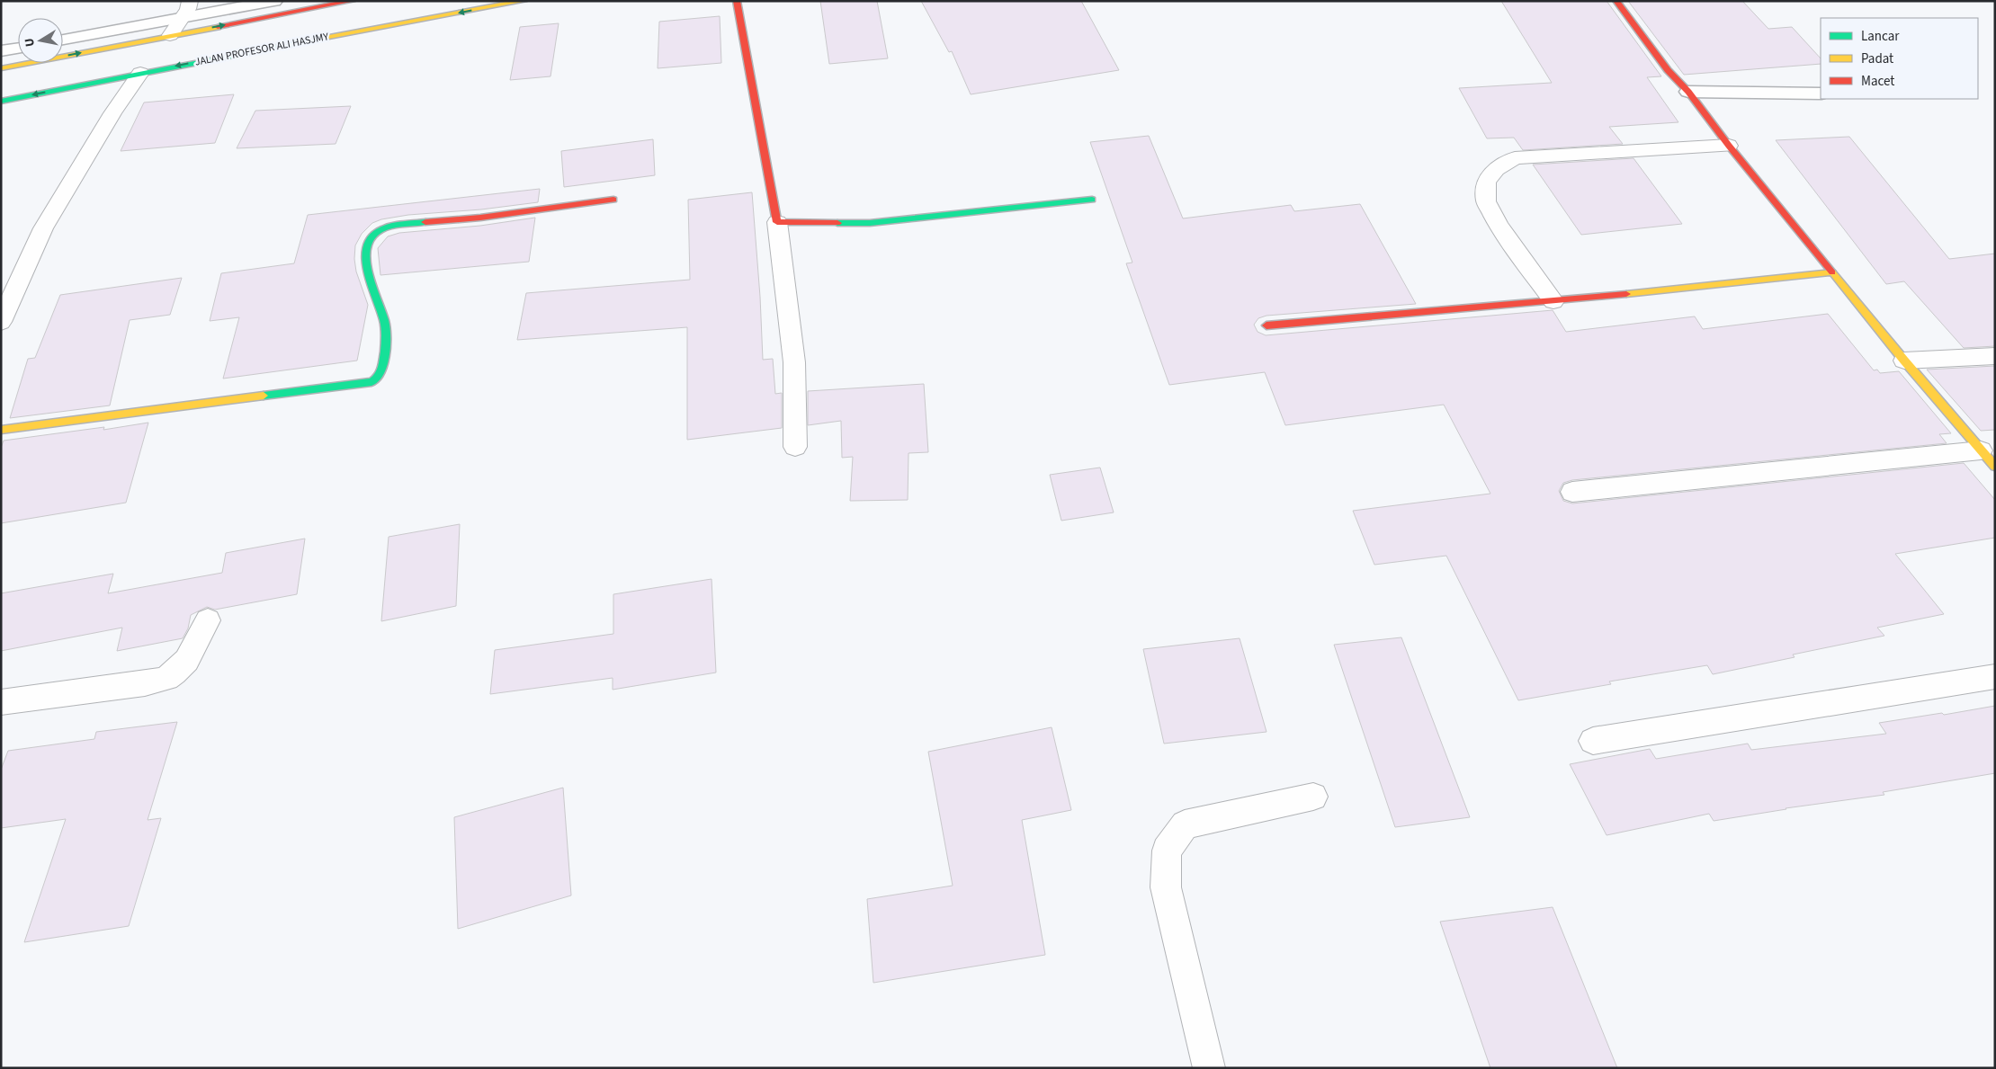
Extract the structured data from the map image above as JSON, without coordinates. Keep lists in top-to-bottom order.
{
  "streets": {
    "street": ["JALAN PROFESOR ALI HASJMY"]
  },
  "legend": ["Lancar", "Padat", "Macet"],
  "north": "left"
}
